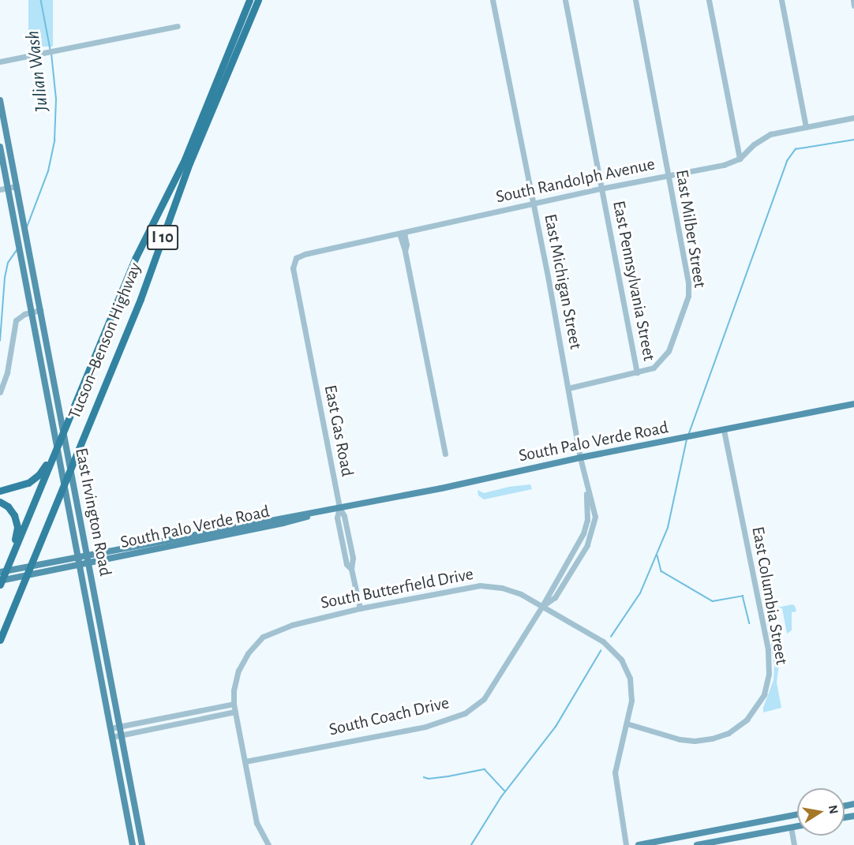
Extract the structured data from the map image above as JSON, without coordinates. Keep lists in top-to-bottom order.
{
  "streets": {
    "highway": ["I 10", "Tucson–Benson Highway"],
    "main road": ["South Palo Verde Road", "East Irvington Road"],
    "street": [
      "South Randolph Avenue",
      "East Milber Street",
      "East Pennsylvania Street",
      "East Michigan Street",
      "East Gas Road",
      "South Butterfield Drive",
      "East Columbia Street",
      "South Coach Drive"
    ]
  },
  "crossings": [
    ["South Randolph Avenue", "East Milber Street"],
    ["South Randolph Avenue", "East Pennsylvania Street"],
    ["South Randolph Avenue", "East Michigan Street"],
    ["South Randolph Avenue", "East Gas Road"],
    ["East Milber Street", "East Pennsylvania Street"],
    ["East Milber Street", "East Michigan Street"],
    ["East Michigan Street", "South Palo Verde Road"],
    ["East Michigan Street", "South Coach Drive"],
    ["East Gas Road", "South Palo Verde Road"],
    ["East Gas Road", "South Butterfield Drive"],
    ["South Palo Verde Road", "East Irvington Road"],
    ["South Palo Verde Road", "East Columbia Street"],
    ["South Palo Verde Road", "South Coach Drive"],
    ["South Butterfield Drive", "East Columbia Street"],
    ["South Butterfield Drive", "South Coach Drive"]
  ],
  "water": ["Julian Wash"],
  "north": "right"
}
